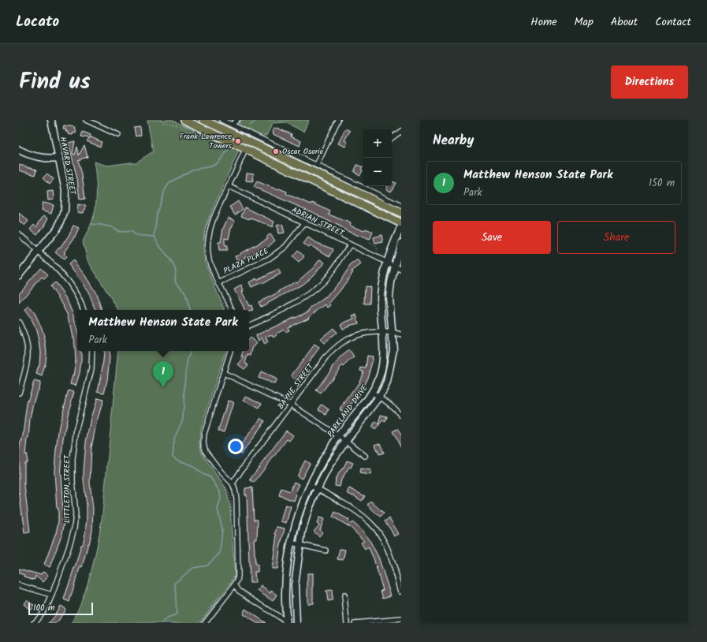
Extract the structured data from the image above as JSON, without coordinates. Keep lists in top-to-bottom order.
{
  "streets": {
    "street": [
      "HAVARD STREET",
      "ADRIAN STREET",
      "PLAZA PLACE",
      "BAYNE STREET",
      "PARKLAND DRIVE",
      "LITTLETON STREET"
    ]
  },
  "crossings": [
    ["ADRIAN STREET", "PLAZA PLACE"],
    ["ADRIAN STREET", "PARKLAND DRIVE"],
    ["BAYNE STREET", "PARKLAND DRIVE"]
  ],
  "places": ["Frank Lawrence Towers", "Oscar Osorio"],
  "scale_bar": "100 m",
  "page": {
    "header": "Locato",
    "nav": [
      "Home",
      "Map",
      "About",
      "Contact"
    ],
    "title": "Find us",
    "buttons": [
      "Directions",
      ["Save", "Share"]
    ],
    "heading": "Nearby",
    "map_buttons": ["+", "−"],
    "list": [
      {
        "mark": "1",
        "name": "Matthew Henson State Park",
        "note": "Park",
        "value": "150 m"
      }
    ],
    "popup": ["Matthew Henson State Park", "Park"],
    "pins": "1",
    "scale": "100 m"
  }
}
